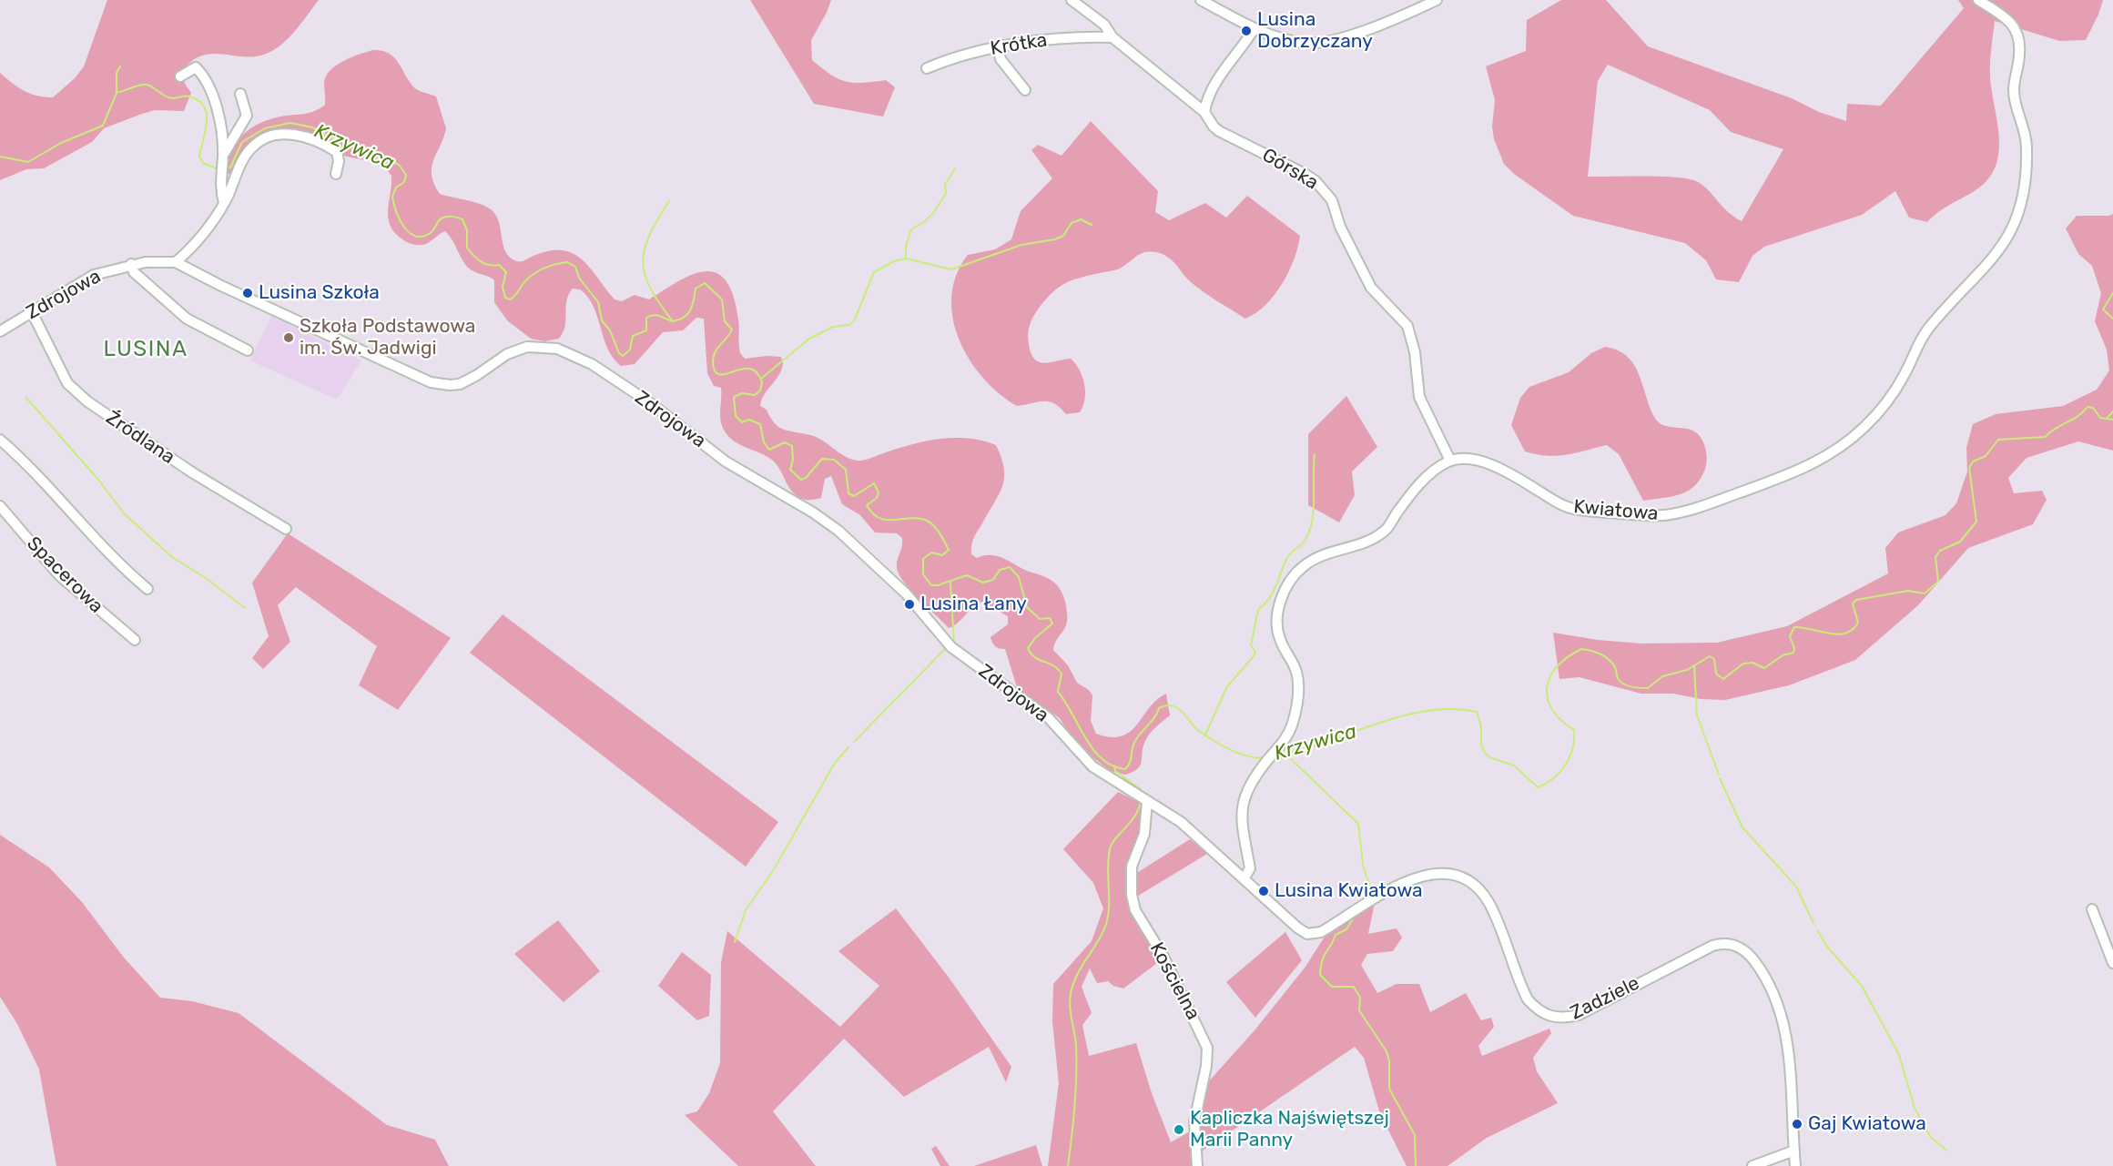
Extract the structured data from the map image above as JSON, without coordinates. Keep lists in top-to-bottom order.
{
  "streets": {
    "street": [
      "Krótka",
      "Górska",
      "Zdrojowa",
      "Źródlana",
      "Kwiatowa",
      "Spacerowa",
      "Kościelna",
      "Zadziele"
    ]
  },
  "crossings": [
    ["Krótka", "Górska"],
    ["Górska", "Kwiatowa"],
    ["Zdrojowa", "Źródlana"],
    ["Zdrojowa", "Kościelna"],
    ["Zdrojowa", "Zadziele"]
  ],
  "districts": ["LUSINA"],
  "water": ["Krzywica"],
  "places": [
    "Lusina Dobrzyczany",
    "Lusina Szkoła",
    "Szkoła Podstawowa im. Św. Jadwigi",
    "Lusina Łany",
    "Lusina Kwiatowa",
    "Gaj Kwiatowa",
    "Kapliczka Najświętszej Marii Panny"
  ]
}
